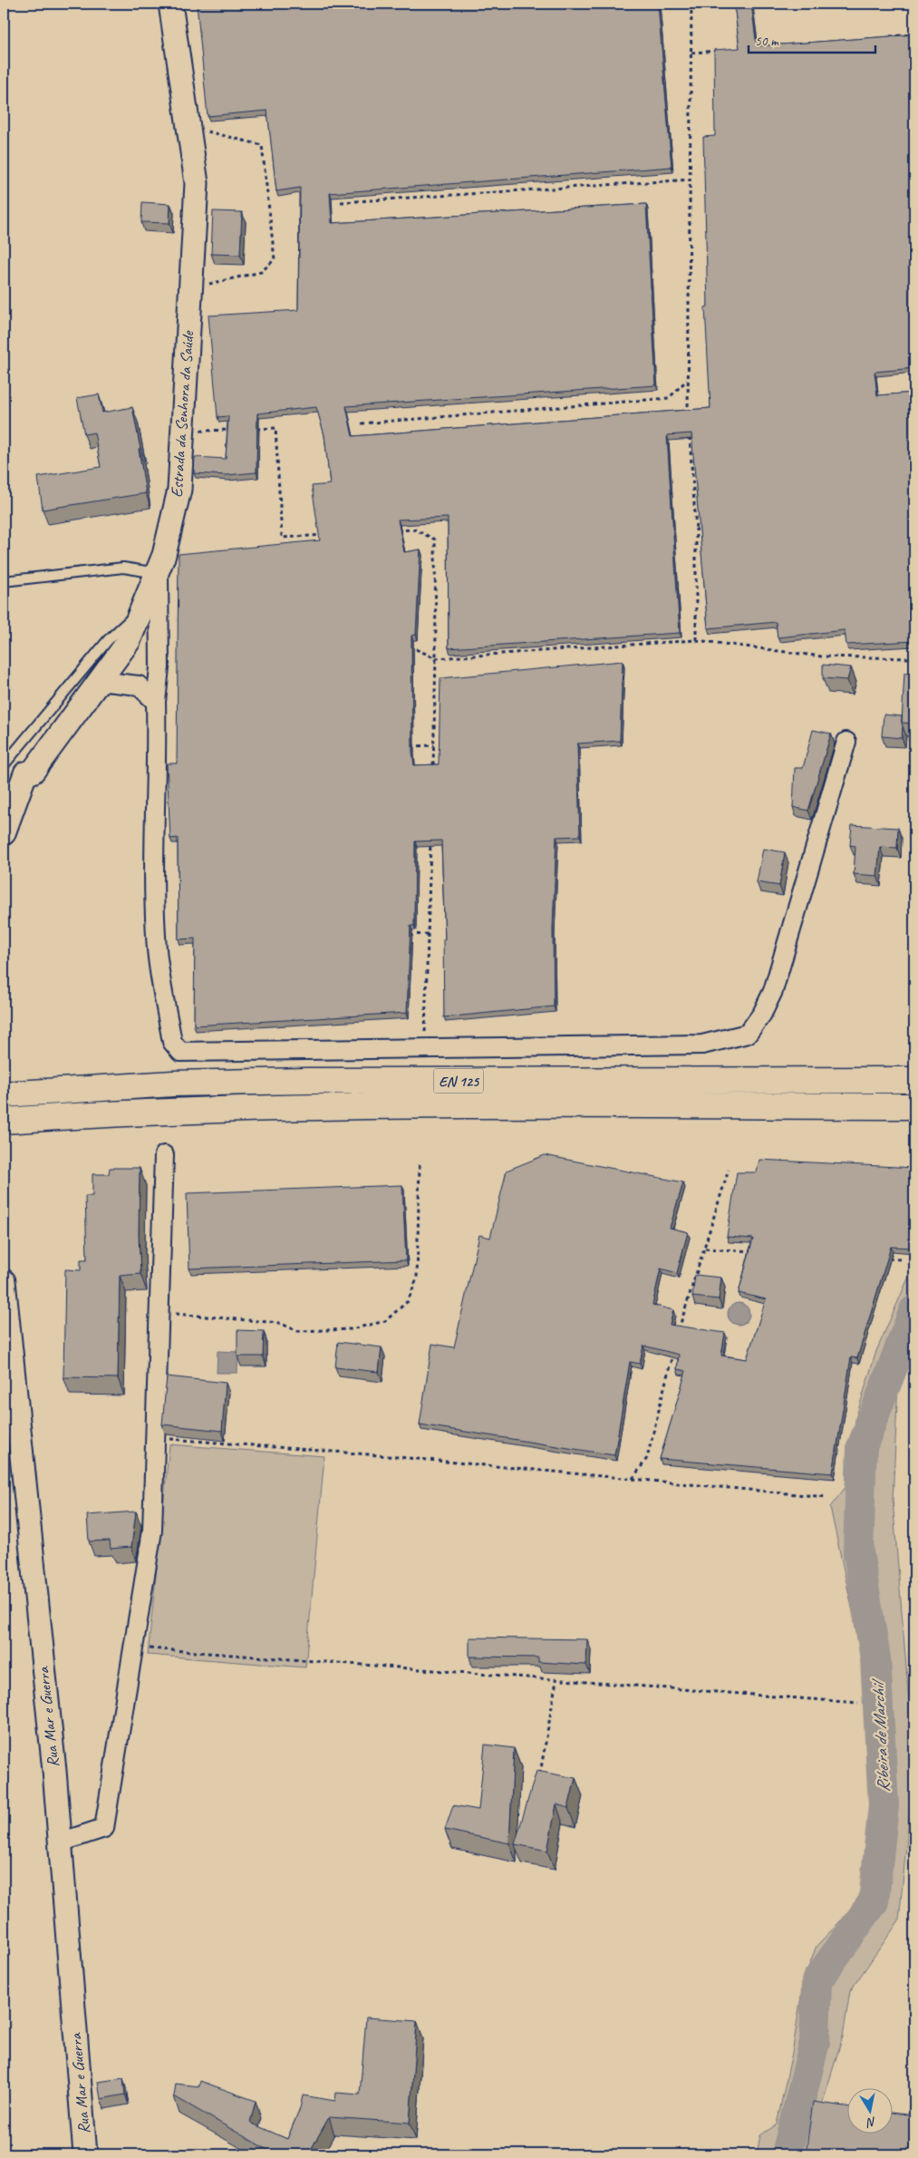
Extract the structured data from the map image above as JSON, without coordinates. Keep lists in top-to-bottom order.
{
  "streets": {
    "main road": ["EN 125"],
    "street": ["Estrada da Senhora da Saúde", "Rua Mar e Guerra"]
  },
  "water": ["Ribeira de Marchil"],
  "scale_bar": "50 m",
  "north": "bottom"
}
